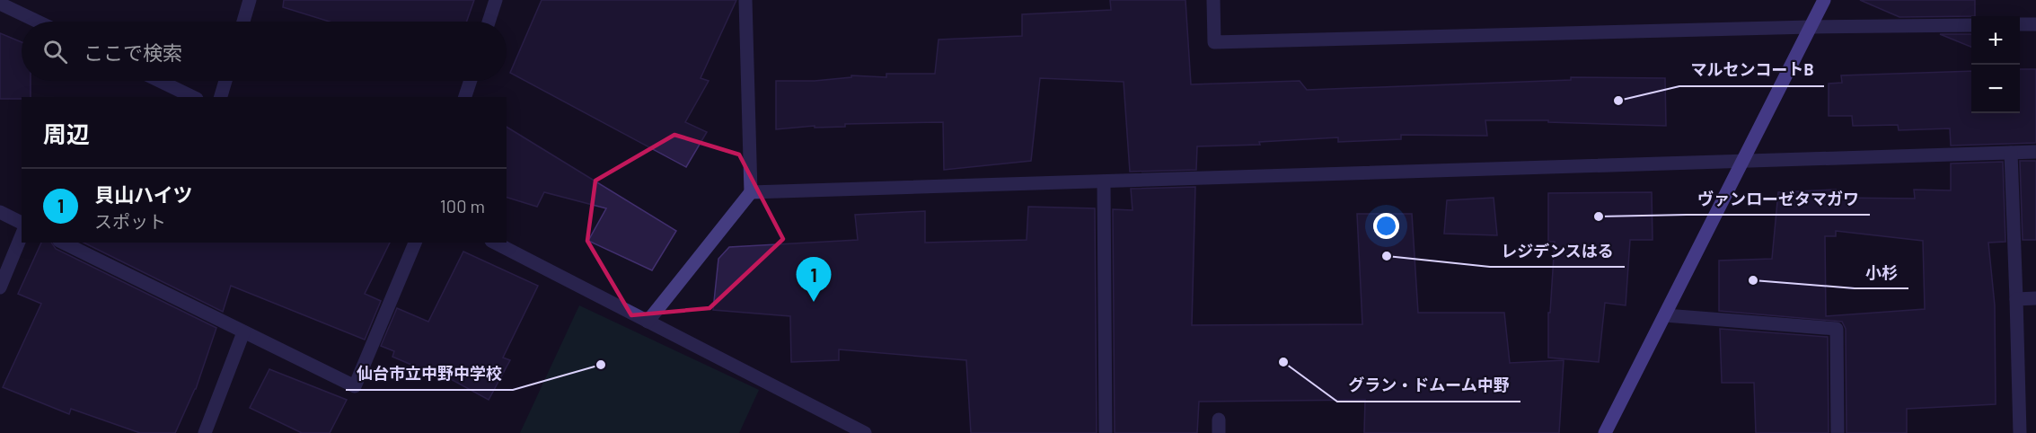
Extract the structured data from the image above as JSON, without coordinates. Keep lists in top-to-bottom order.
{
  "places": [
    "マルセンコートB",
    "ヴァンローゼタマガワ",
    "レジデンスはる",
    "小杉",
    "グラン・ドムーム中野",
    "仙台市立中野中学校"
  ],
  "page": {
    "map_buttons": ["+", "−"],
    "search": "ここで検索",
    "heading": "周辺",
    "list": [
      {
        "mark": "1",
        "name": "貝山ハイツ",
        "note": "スポット",
        "value": "100 m"
      }
    ],
    "pins": "1"
  }
}
